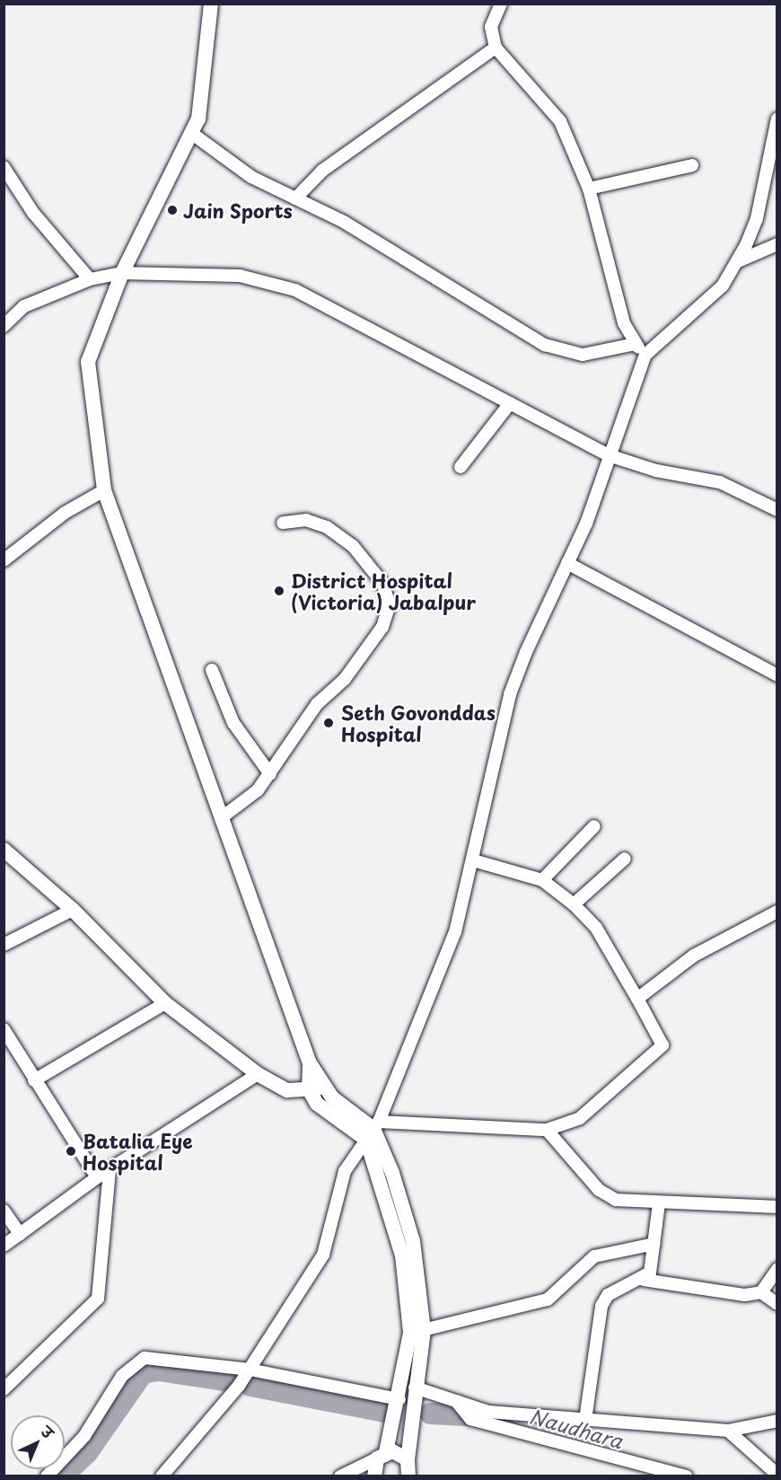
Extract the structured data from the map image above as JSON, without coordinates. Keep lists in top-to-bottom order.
{
  "water": ["Naudhara"],
  "places": [
    "Jain Sports",
    "District Hospital (Victoria) Jabalpur",
    "Seth Govonddas Hospital",
    "Batalia Eye Hospital"
  ],
  "north": "top right"
}
